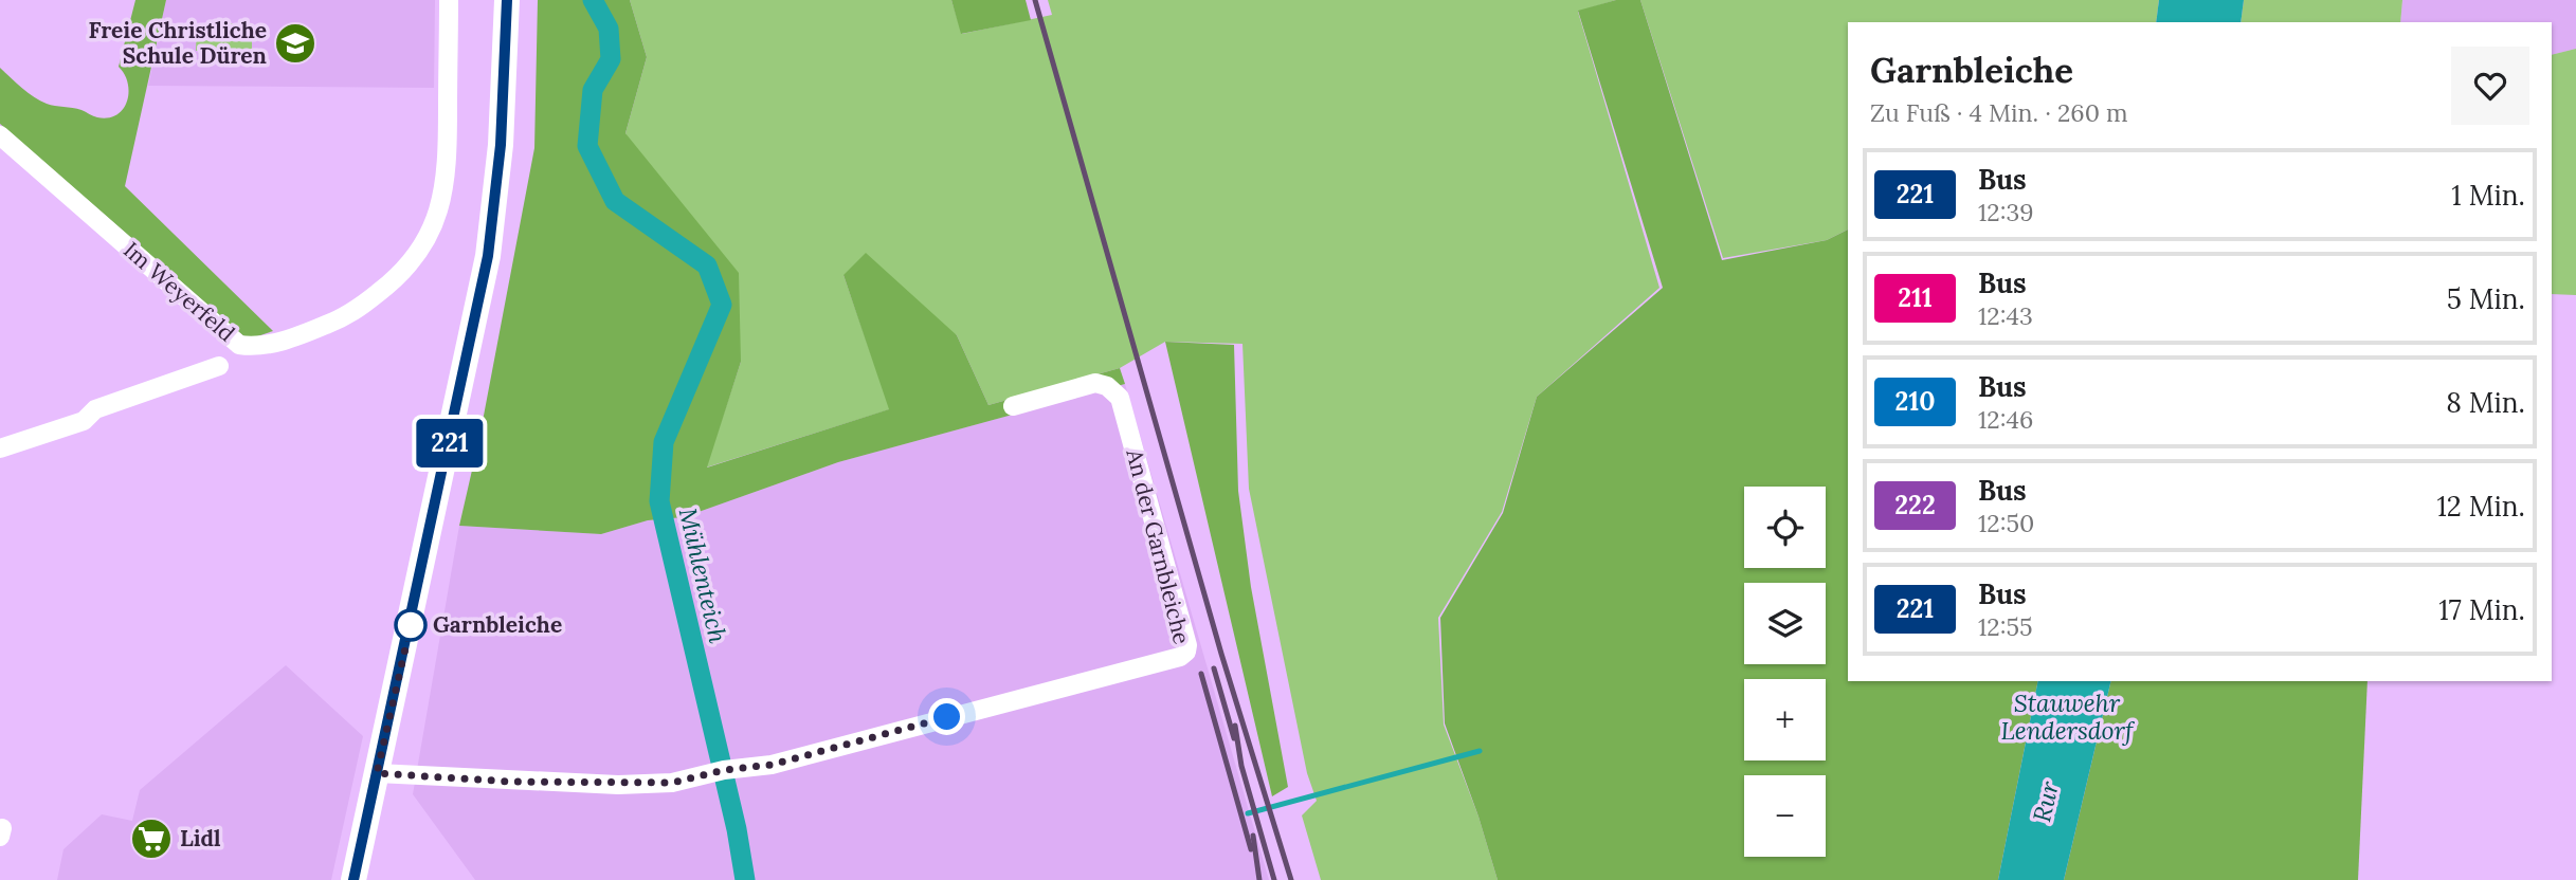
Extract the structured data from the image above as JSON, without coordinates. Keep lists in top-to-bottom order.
{
  "streets": {
    "street": ["Im Weyerfeld", "An der Garnbleiche"]
  },
  "water": ["Mühlenteich", "Stauwehr Lendersdorf", "Rur"],
  "places": {
    "school or university": ["Freie Christliche Schule Düren"],
    "other": ["Garnbleiche"],
    "supermarket": ["Lidl"]
  },
  "lines": ["bus line 221"],
  "page": {
    "on_map": "221",
    "heading": ["Garnbleiche", "Zu Fuß · 4 Min. · 260 m"],
    "list": [
      {
        "mark": "221",
        "name": "Bus",
        "note": "12:39",
        "value": "1 Min."
      },
      {
        "mark": "211",
        "name": "Bus",
        "note": "12:43",
        "value": "5 Min."
      },
      {
        "mark": "210",
        "name": "Bus",
        "note": "12:46",
        "value": "8 Min."
      },
      {
        "mark": "222",
        "name": "Bus",
        "note": "12:50",
        "value": "12 Min."
      },
      {
        "mark": "221",
        "name": "Bus",
        "note": "12:55",
        "value": "17 Min."
      }
    ],
    "map_buttons": ["+", "−"]
  }
}
